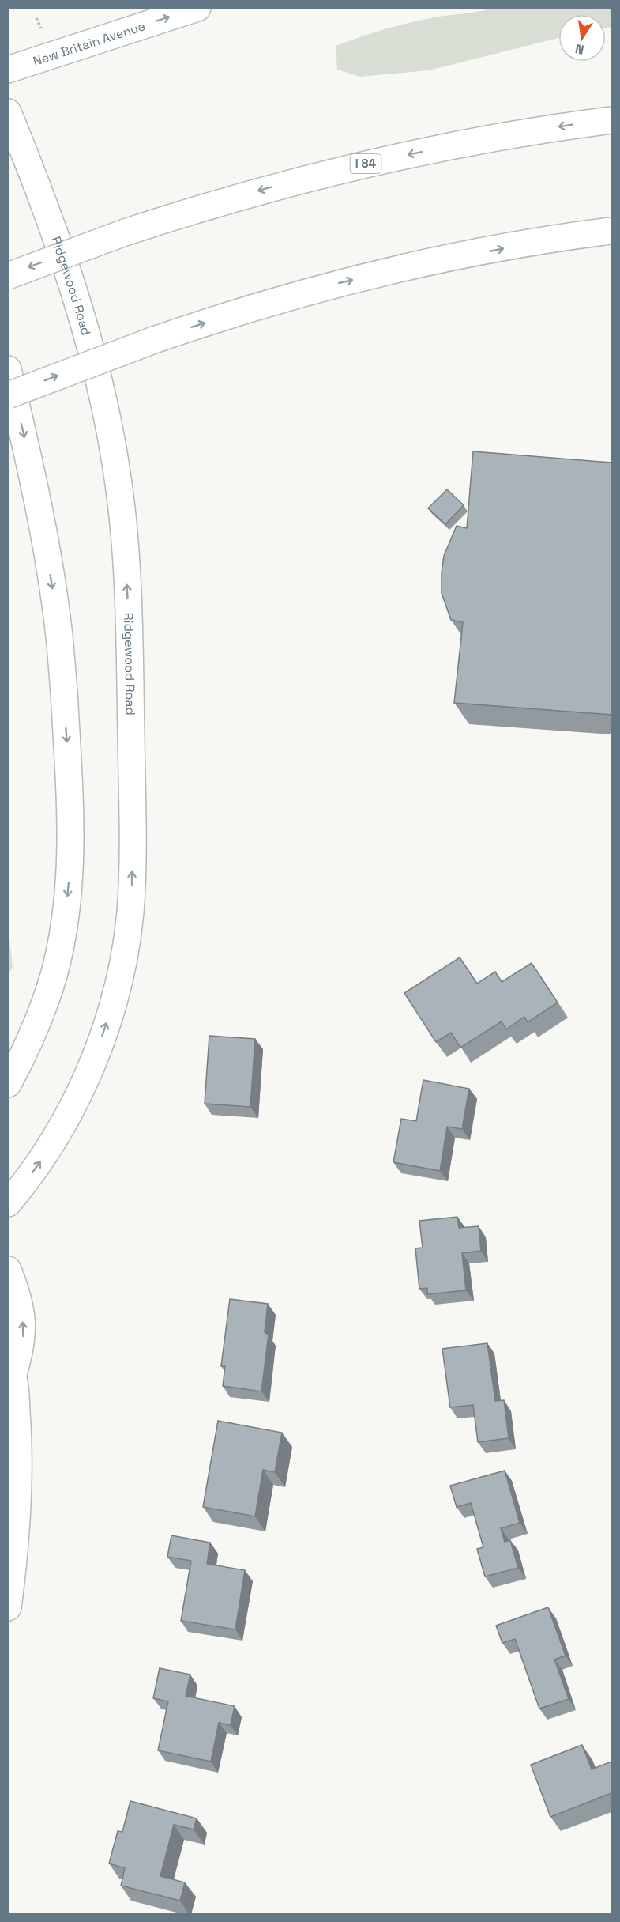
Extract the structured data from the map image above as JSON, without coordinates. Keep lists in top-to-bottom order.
{
  "streets": {
    "main road": ["New Britain Avenue", "I 84", "Ridgewood Road"]
  },
  "north": "bottom"
}
